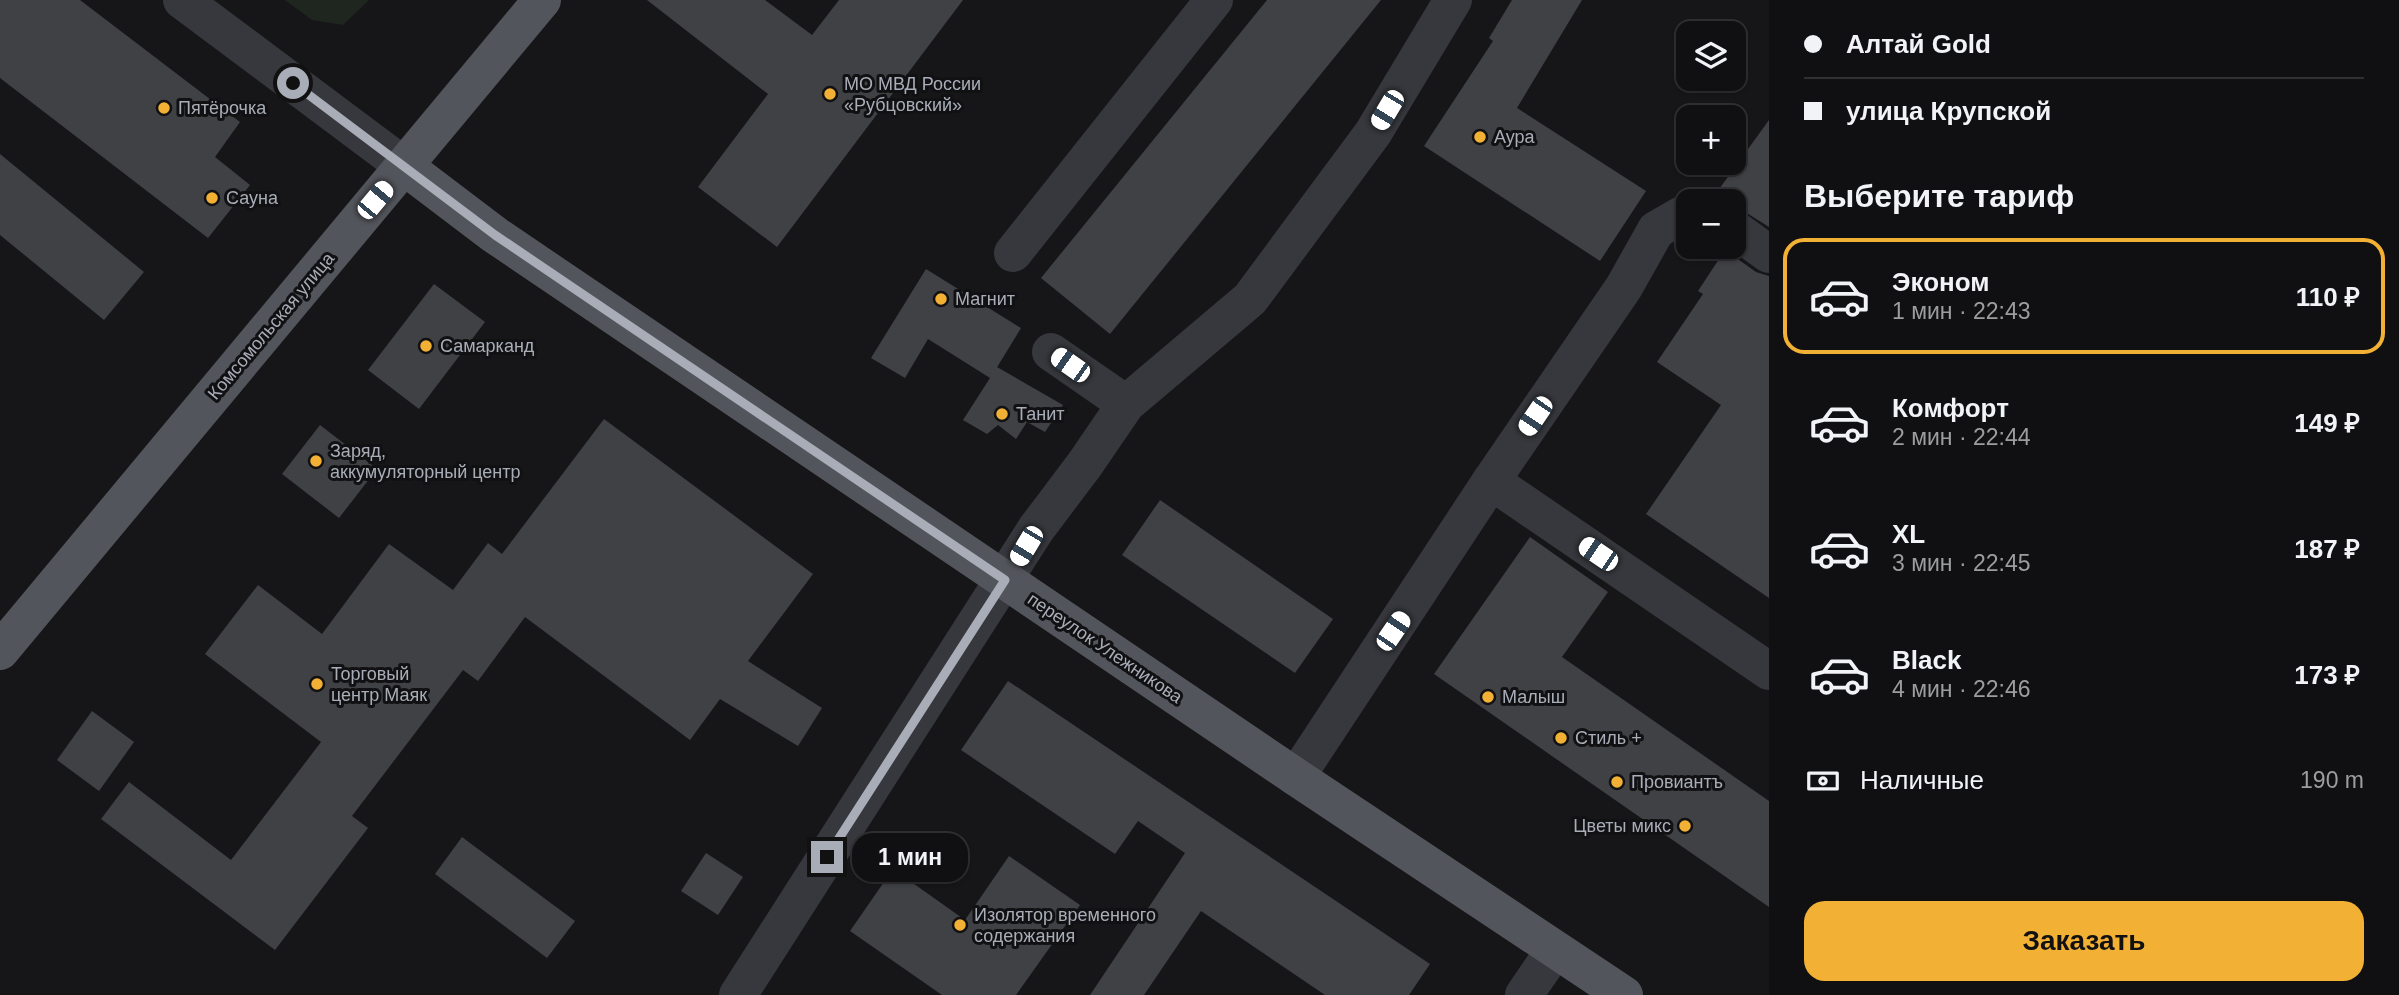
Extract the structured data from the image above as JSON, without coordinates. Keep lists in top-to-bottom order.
{
  "streets": {
    "main road": ["Комсомольская улица", "переулок Улежникова"]
  },
  "crossings": [
    ["Комсомольская улица", "переулок Улежникова"]
  ],
  "places": [
    "МО МВД России «Рубцовский»",
    "Пятёрочка",
    "Аура",
    "Сауна",
    "Магнит",
    "Самарканд",
    "Танит",
    "Заряд, аккумуляторный центр",
    "Торговый центр Маяк",
    "Малыш",
    "Стиль +",
    "Провиантъ",
    "Цветы микс",
    "Изолятор временного содержания"
  ],
  "page": {
    "banner": ["Алтай Gold", "улица Крупской"],
    "map_buttons": ["+", "−"],
    "heading": "Выберите тариф",
    "list": [
      {
        "name": "Эконом",
        "note": "1 мин · 22:43",
        "value": "110 ₽"
      },
      {
        "name": "Комфорт",
        "note": "2 мин · 22:44",
        "value": "149 ₽"
      },
      {
        "name": "XL",
        "note": "3 мин · 22:45",
        "value": "187 ₽"
      },
      {
        "name": "Black",
        "note": "4 мин · 22:46",
        "value": "173 ₽"
      }
    ],
    "pay": ["Наличные", "190 m"],
    "bubble": "1 мин",
    "buttons": "Заказать"
  }
}
